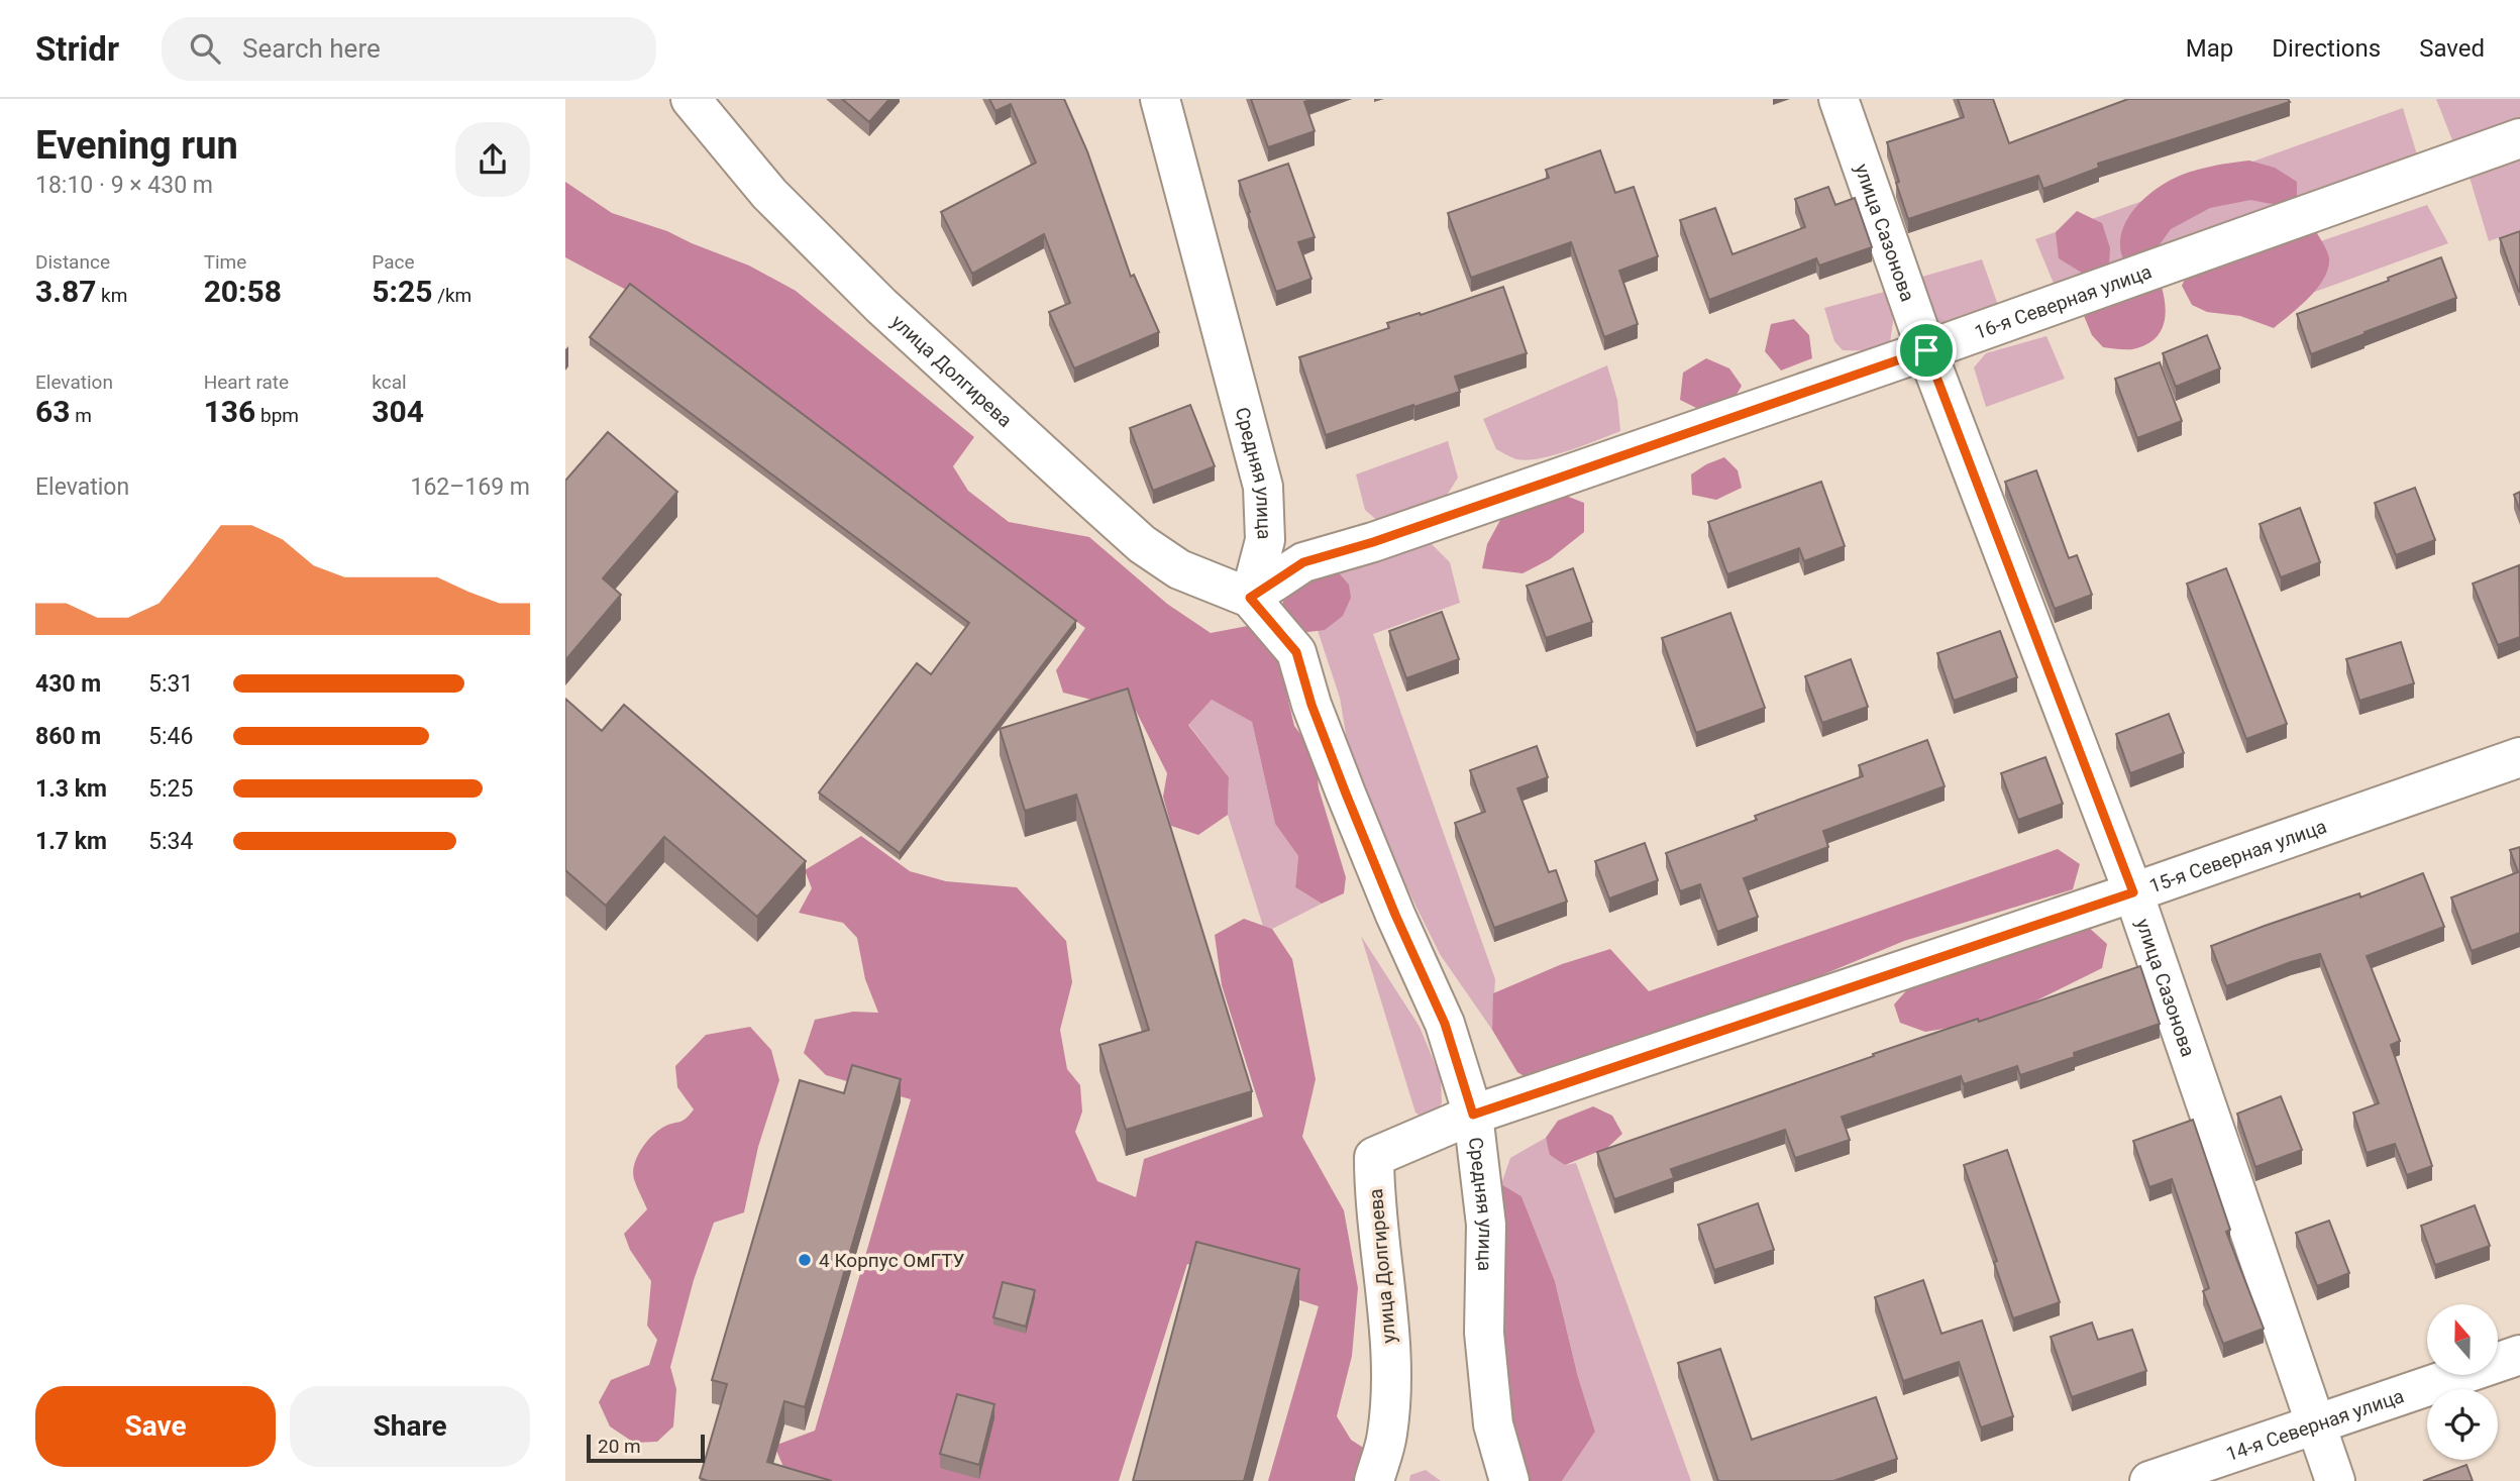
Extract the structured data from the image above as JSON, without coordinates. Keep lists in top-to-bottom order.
{
  "streets": {
    "street": [
      "улица Сазонова",
      "16-я Северная улица",
      "улица Долгирева",
      "Средняя улица",
      "15-я Северная улица",
      "14-я Северная улица"
    ]
  },
  "crossings": [
    ["улица Сазонова", "16-я Северная улица"],
    ["улица Сазонова", "15-я Северная улица"],
    ["улица Сазонова", "14-я Северная улица"],
    ["16-я Северная улица", "улица Долгирева"],
    ["16-я Северная улица", "Средняя улица"],
    ["улица Долгирева", "Средняя улица"],
    ["улица Долгирева", "15-я Северная улица"],
    ["Средняя улица", "15-я Северная улица"]
  ],
  "places": ["4 Корпус ОмГТУ"],
  "scale_bar": "20 m",
  "north": "top",
  "page": {
    "header": "Stridr",
    "search": "Search here",
    "nav": ["Map", "Directions", "Saved"],
    "heading": ["Evening run", "18:10 · 9 × 430 m"],
    "stats": [
      ["Distance", "3.87 km"],
      ["Time", "20:58"],
      ["Pace", "5:25 /km"],
      ["Elevation", "63 m"],
      ["Heart rate", "136 bpm"],
      ["kcal", "304"]
    ],
    "chart": ["Elevation", "162–169 m"],
    "list": [
      {
        "name": "430 m",
        "note": "5:31"
      },
      {
        "name": "860 m",
        "note": "5:46"
      },
      {
        "name": "1.3 km",
        "note": "5:25"
      },
      {
        "name": "1.7 km",
        "note": "5:34"
      }
    ],
    "buttons": ["Save", "Share"],
    "scale": "20 m"
  }
}
